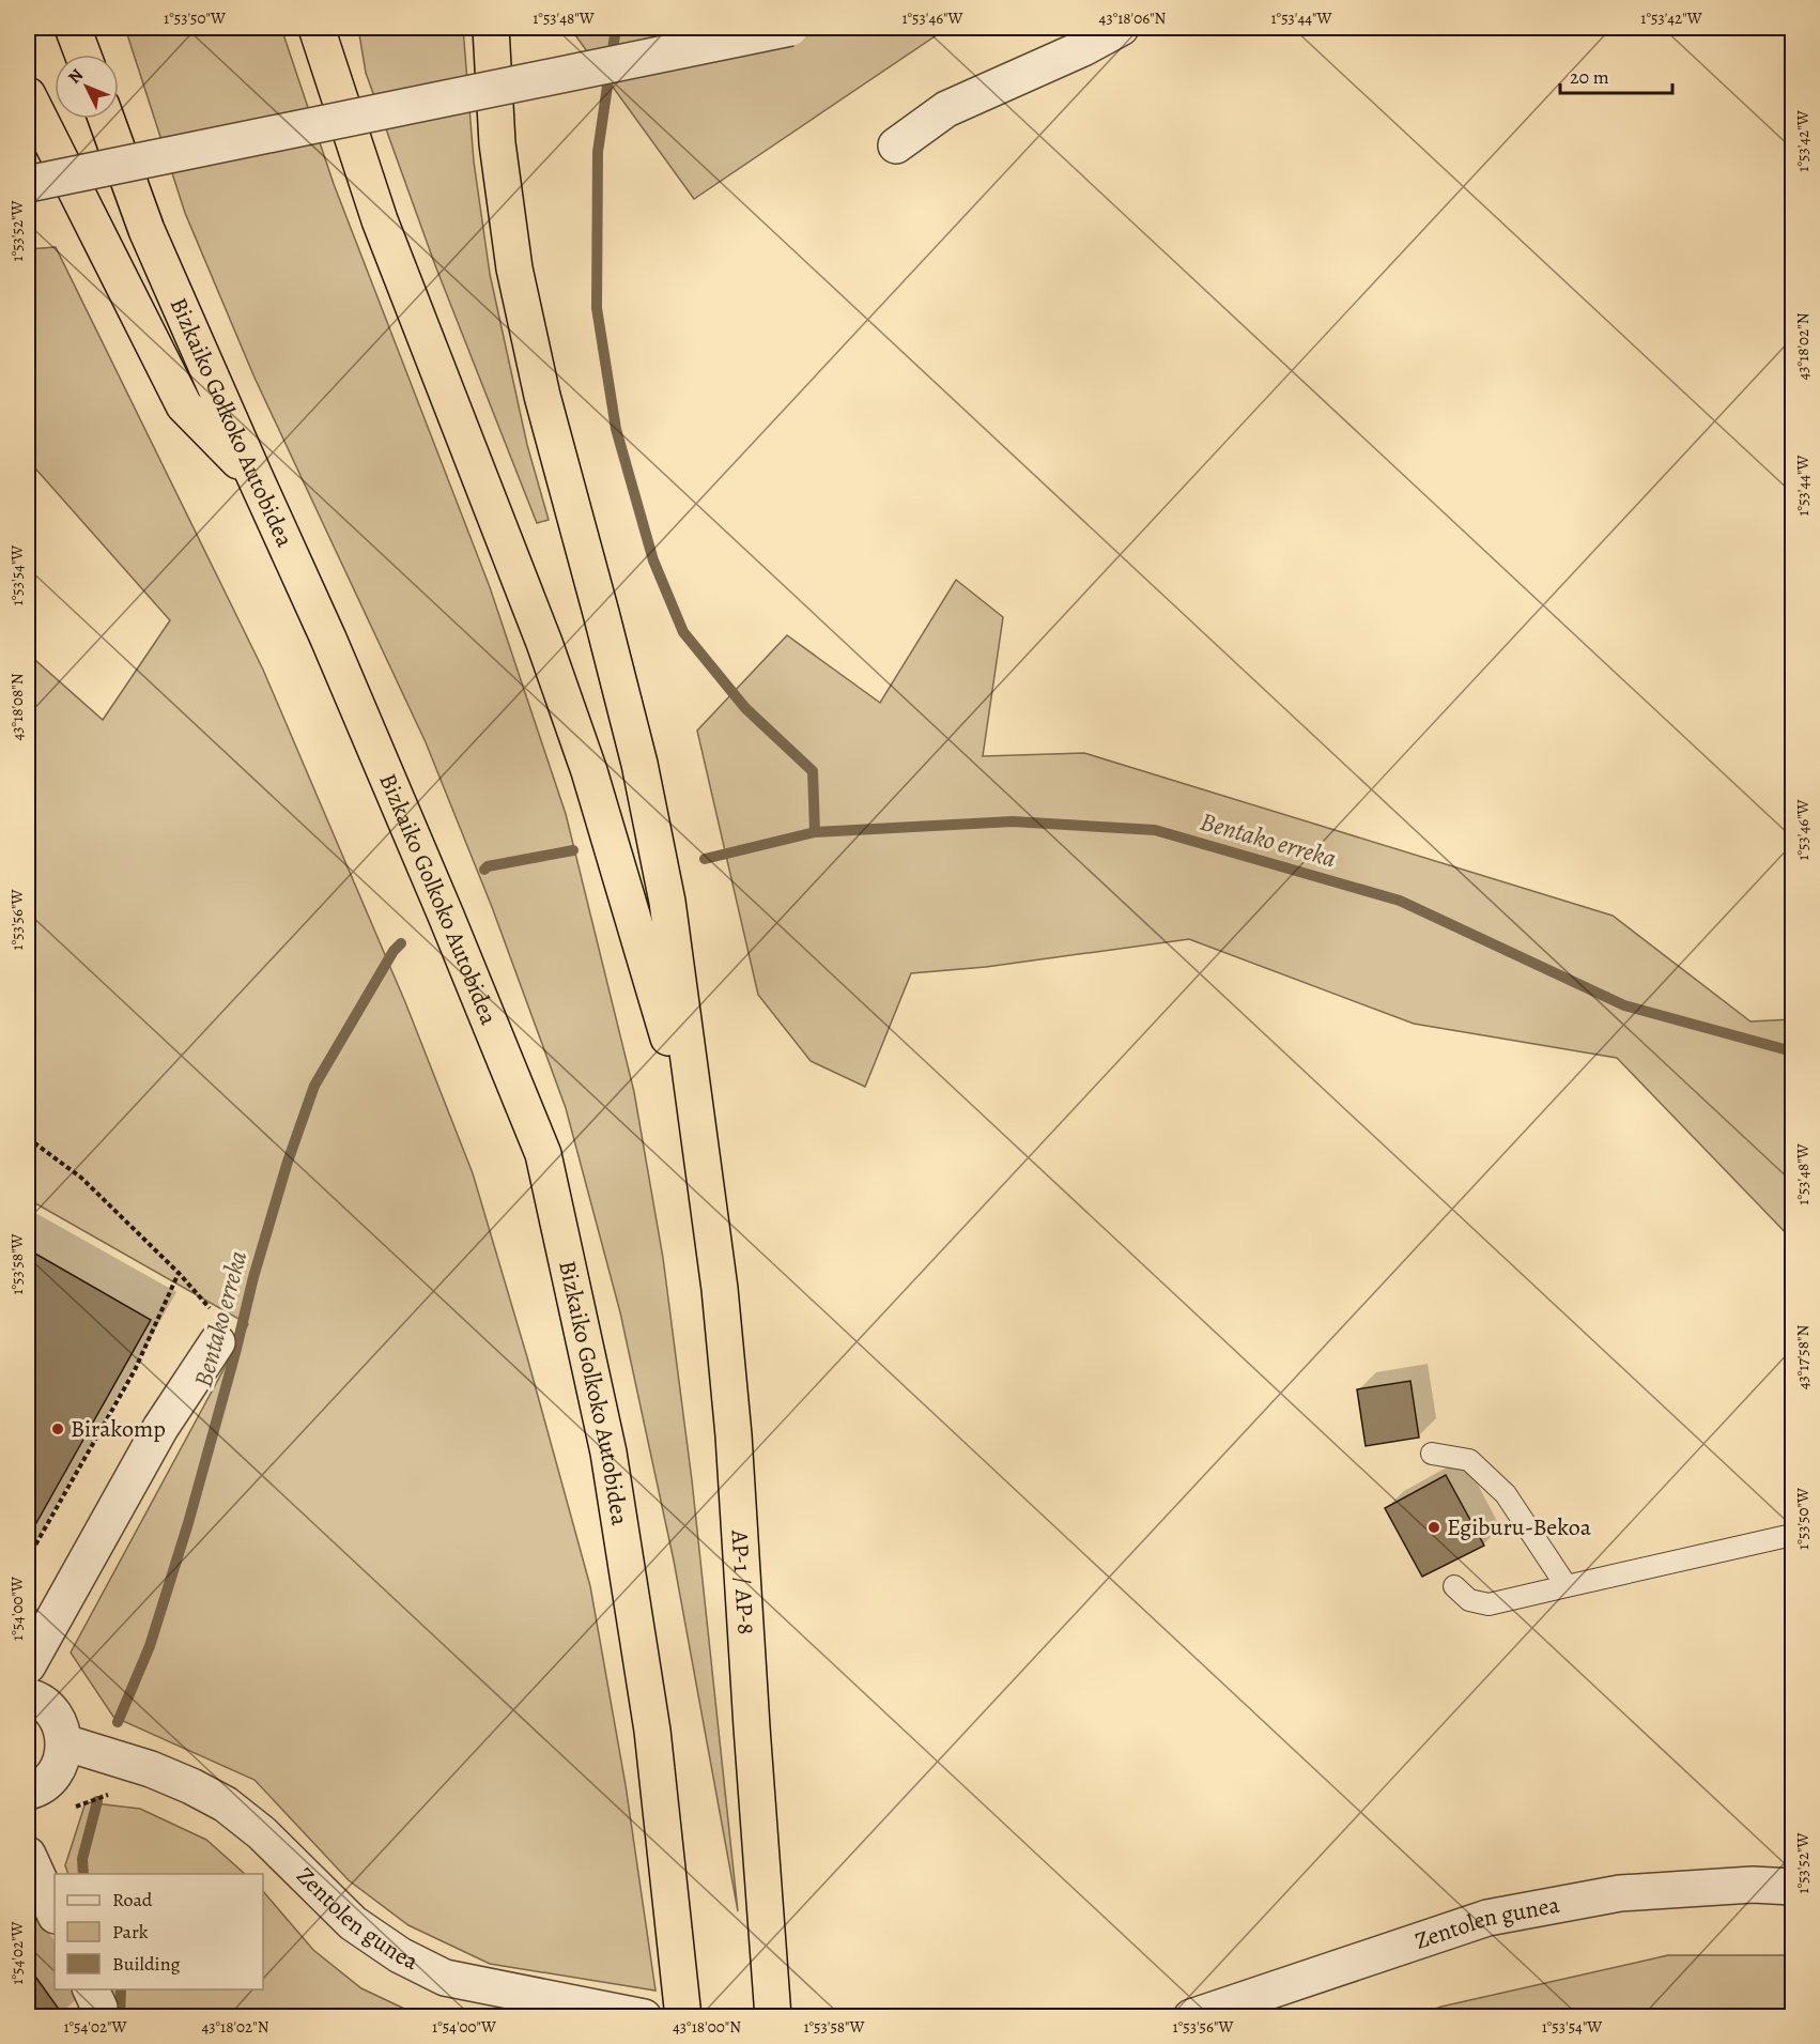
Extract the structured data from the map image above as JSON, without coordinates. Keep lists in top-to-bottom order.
{
  "streets": {
    "highway": ["Bizkaiko Golkoko Autobidea", "AP-1 / AP-8"],
    "street": ["Zentolen gunea"]
  },
  "water": ["Bentako erreka"],
  "places": ["Birakomp", "Egiburu-Bekoa"],
  "legend": ["Road", "Park", "Building"],
  "scale_bar": "20 m",
  "north": "top left",
  "coordinates": [
    "1°53'50\"W",
    "1°53'48\"W",
    "1°53'46\"W",
    "43°18'06\"N",
    "1°53'44\"W",
    "1°53'42\"W",
    "1°53'52\"W",
    "43°18'02\"N",
    "1°53'54\"W",
    "43°18'08\"N",
    "1°53'56\"W",
    "1°53'58\"W",
    "43°17'58\"N",
    "1°54'00\"W",
    "1°54'02\"W",
    "43°18'00\"N"
  ]
}
